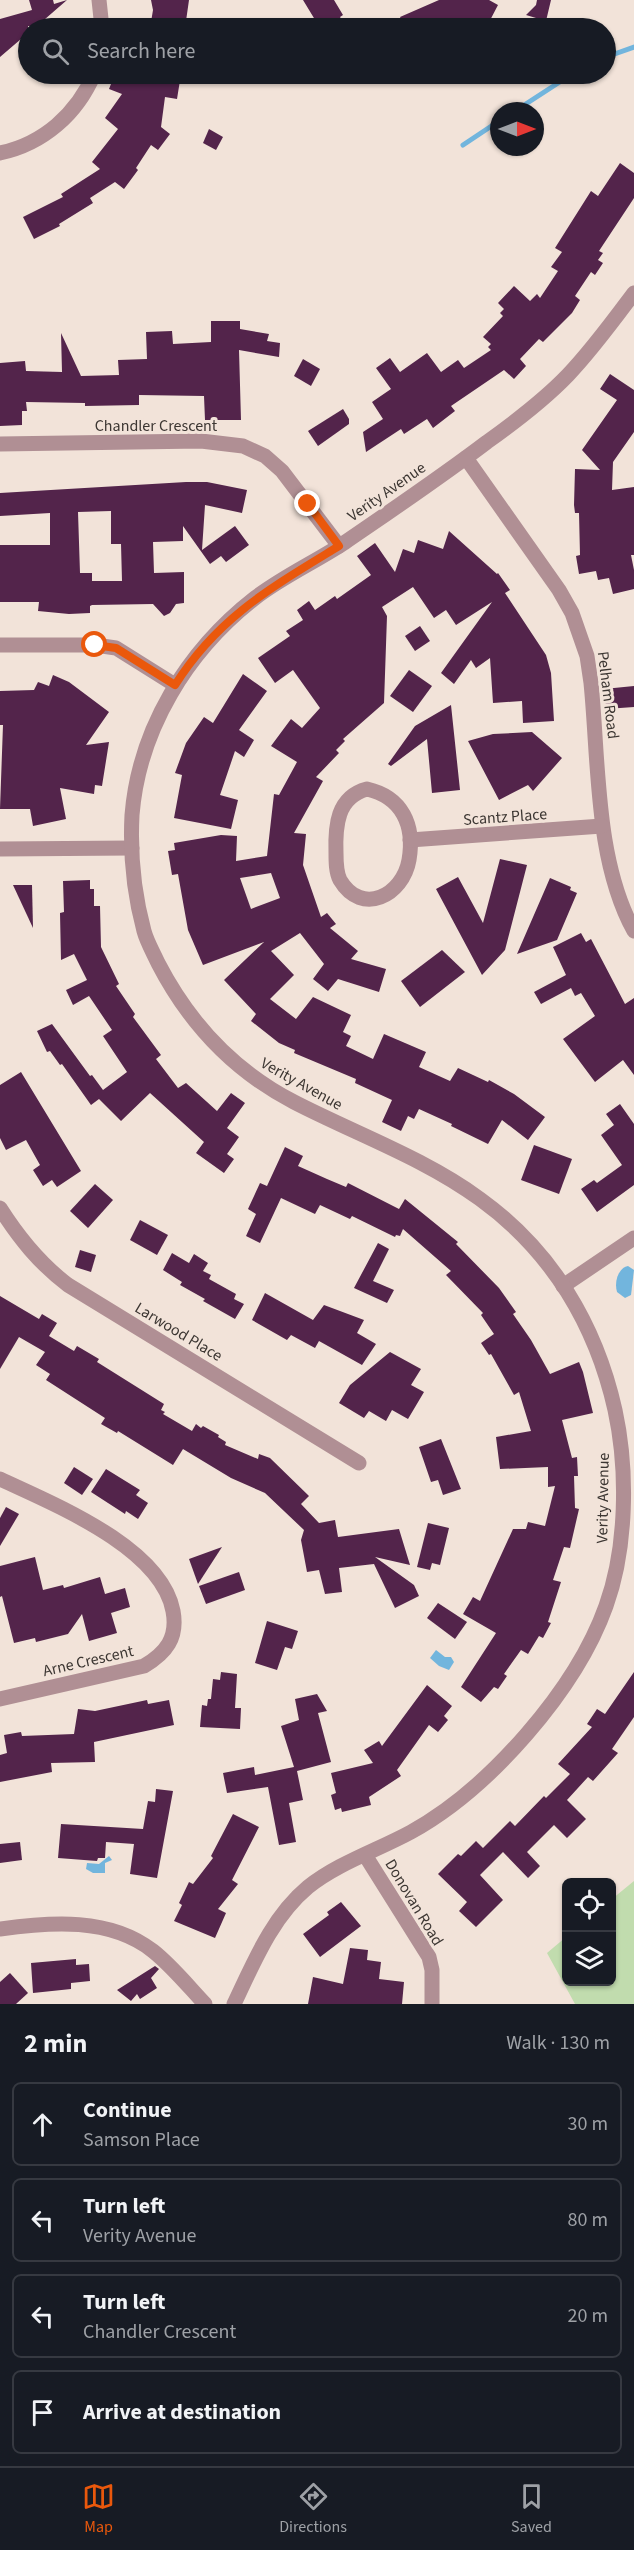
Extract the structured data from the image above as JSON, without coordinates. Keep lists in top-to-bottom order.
{
  "streets": {
    "street": [
      "Chandler Crescent",
      "Verity Avenue",
      "Pelham Road",
      "Scantz Place",
      "Larwood Place",
      "Arne Crescent",
      "Donovan Road"
    ]
  },
  "crossings": [
    ["Chandler Crescent", "Verity Avenue"],
    ["Verity Avenue", "Pelham Road"],
    ["Verity Avenue", "Donovan Road"],
    ["Pelham Road", "Scantz Place"]
  ],
  "north": "right",
  "page": {
    "search": "Search here",
    "heading": ["2 min", "Walk · 130 m"],
    "list": [
      ["Continue", "Samson Place", "30 m"],
      ["Turn left", "Verity Avenue", "80 m"],
      ["Turn left", "Chandler Crescent", "20 m"],
      "Arrive at destination"
    ],
    "nav": ["Map", "Directions", "Saved"]
  }
}
